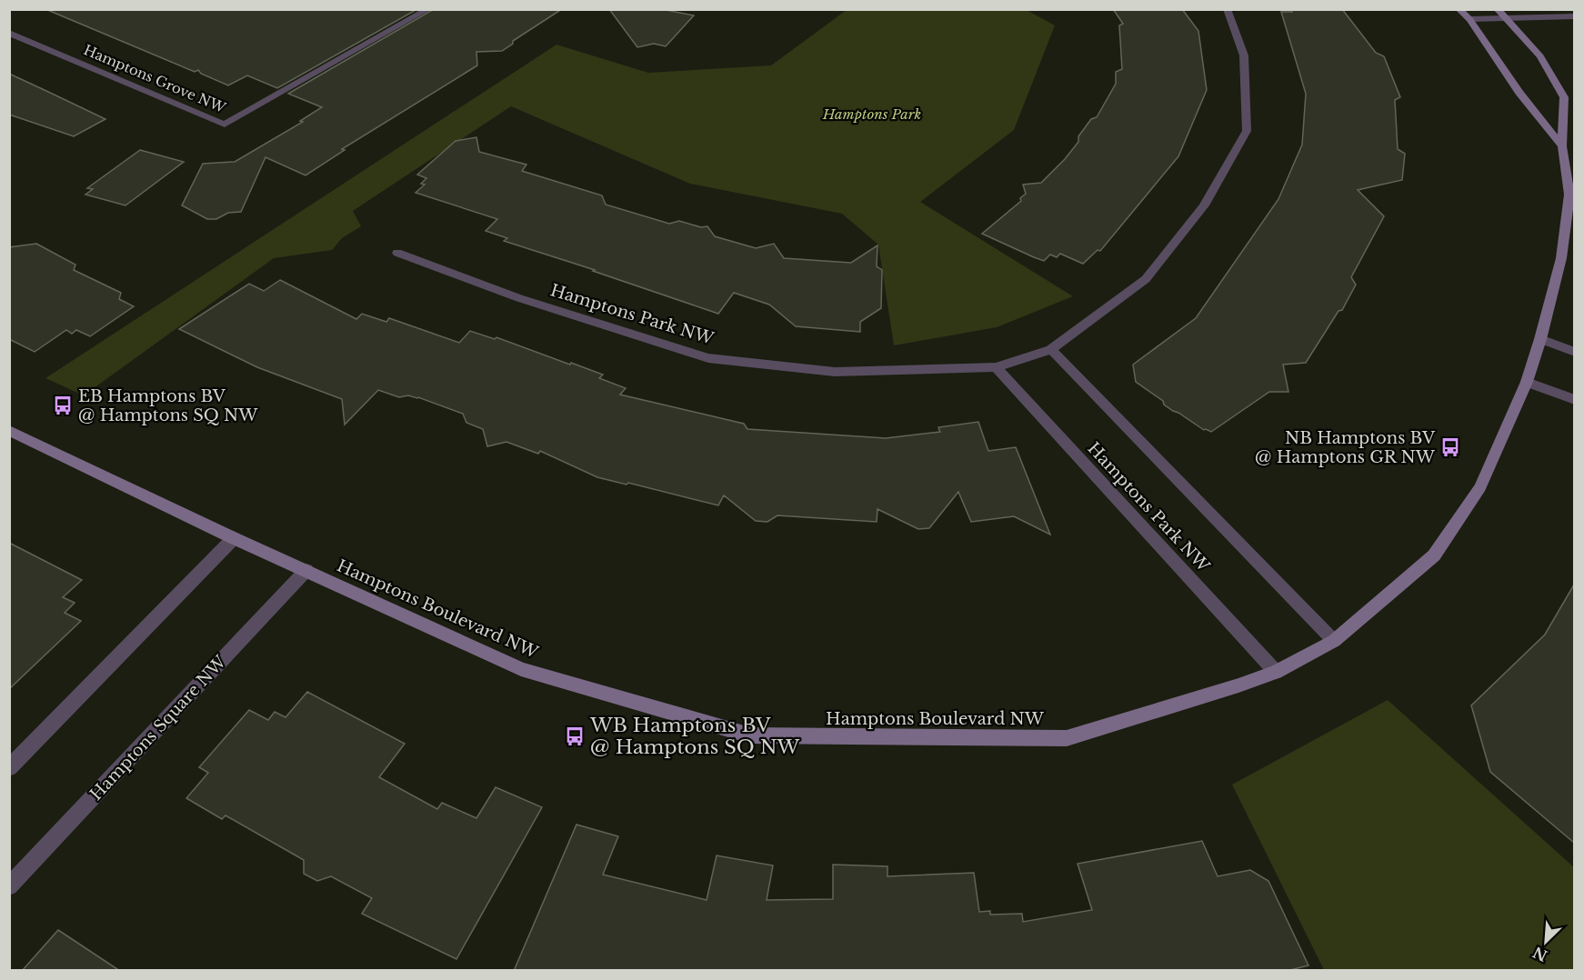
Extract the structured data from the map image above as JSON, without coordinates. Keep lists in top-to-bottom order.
{
  "streets": {
    "street": [
      "Hamptons Grove NW",
      "Hamptons Park NW",
      "Hamptons Boulevard NW",
      "Hamptons Square NW"
    ]
  },
  "crossings": [
    ["Hamptons Park NW", "Hamptons Boulevard NW"],
    ["Hamptons Boulevard NW", "Hamptons Square NW"]
  ],
  "parks": ["Hamptons Park"],
  "places": {
    "bus stop": ["EB Hamptons BV @ Hamptons SQ NW", "NB Hamptons BV @ Hamptons GR NW", "WB Hamptons BV @ Hamptons SQ NW"]
  },
  "north": "bottom left"
}
